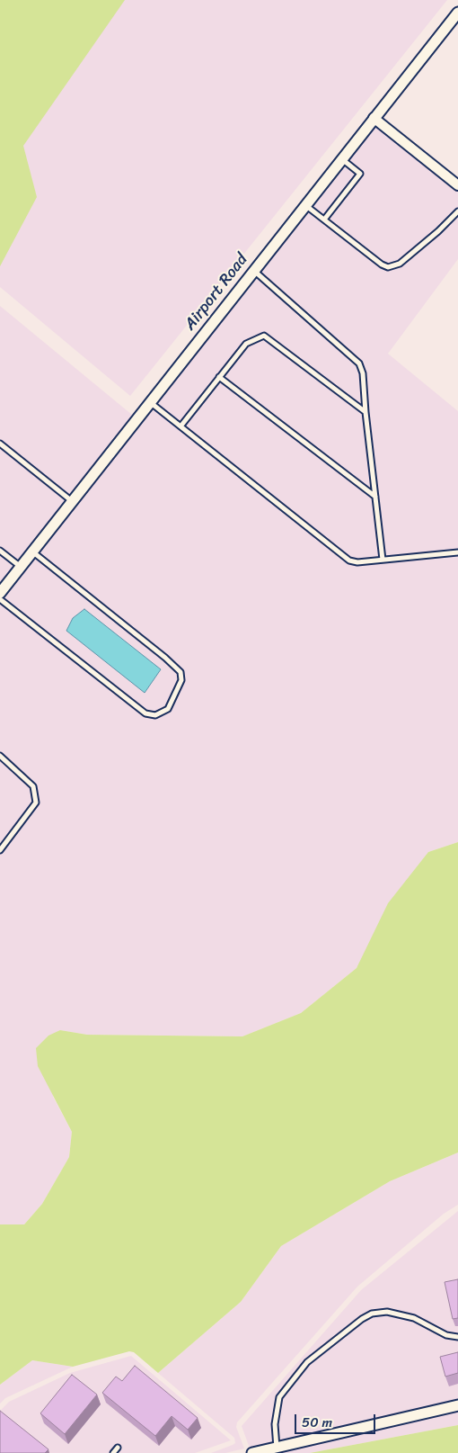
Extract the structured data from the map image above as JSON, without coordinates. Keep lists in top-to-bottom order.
{
  "streets": {
    "street": ["Airport Road"]
  },
  "scale_bar": "50 m"
}
